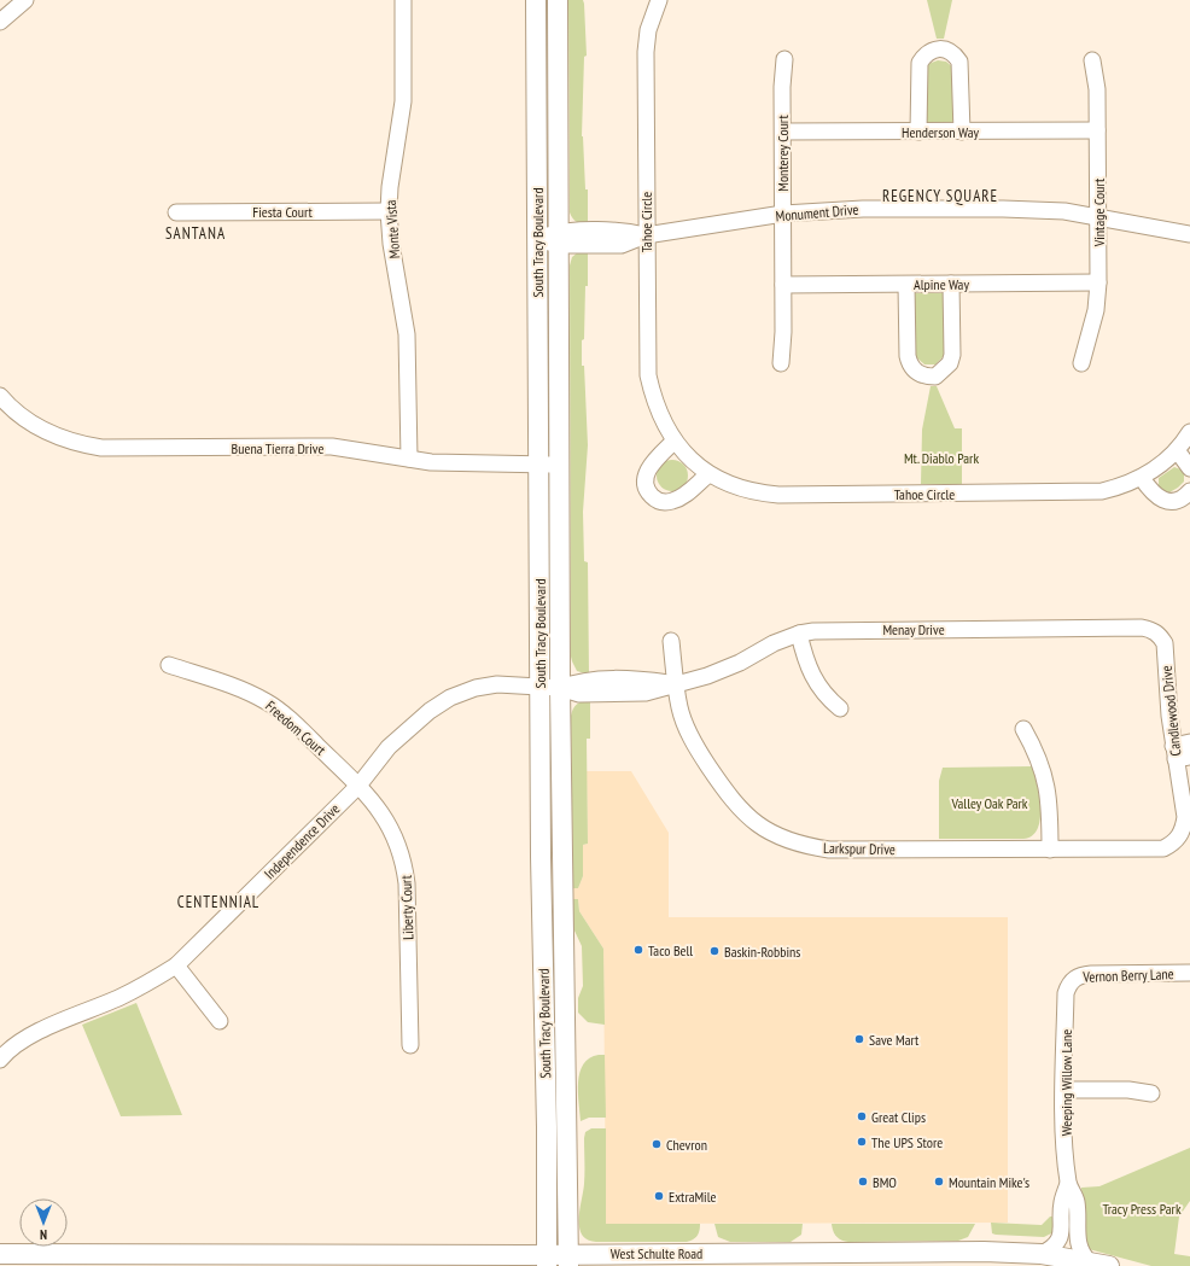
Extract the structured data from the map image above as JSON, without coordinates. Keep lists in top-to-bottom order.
{
  "streets": {
    "main road": ["South Tracy Boulevard", "West Schulte Road"],
    "street": [
      "Henderson Way",
      "Monterey Court",
      "Fiesta Court",
      "Monument Drive",
      "Vintage Court",
      "Tahoe Circle",
      "Monte Vista",
      "Alpine Way",
      "Buena Tierra Drive",
      "Menay Drive",
      "Candlewood Drive",
      "Freedom Court",
      "Independence Drive",
      "Larkspur Drive",
      "Liberty Court",
      "Vernon Berry Lane",
      "Weeping Willow Lane"
    ]
  },
  "crossings": [
    ["Henderson Way", "Monterey Court"],
    ["Henderson Way", "Vintage Court"],
    ["Monterey Court", "Monument Drive"],
    ["Monterey Court", "Alpine Way"],
    ["Fiesta Court", "Monte Vista"],
    ["Monument Drive", "Vintage Court"],
    ["Monument Drive", "Tahoe Circle"],
    ["Monument Drive", "South Tracy Boulevard"],
    ["Vintage Court", "Alpine Way"],
    ["Monte Vista", "Buena Tierra Drive"],
    ["South Tracy Boulevard", "Buena Tierra Drive"],
    ["South Tracy Boulevard", "Menay Drive"],
    ["South Tracy Boulevard", "Independence Drive"],
    ["South Tracy Boulevard", "West Schulte Road"],
    ["Menay Drive", "Candlewood Drive"],
    ["Menay Drive", "Independence Drive"],
    ["Menay Drive", "Larkspur Drive"],
    ["Candlewood Drive", "Larkspur Drive"],
    ["Freedom Court", "Independence Drive"],
    ["Freedom Court", "Liberty Court"],
    ["Independence Drive", "Liberty Court"],
    ["Vernon Berry Lane", "Weeping Willow Lane"],
    ["Weeping Willow Lane", "West Schulte Road"]
  ],
  "districts": ["REGENCY SQUARE", "SANTANA", "CENTENNIAL"],
  "parks": ["Mt. Diablo Park", "Valley Oak Park", "Tracy Press Park"],
  "places": [
    "Taco Bell",
    "Baskin-Robbins",
    "Save Mart",
    "Great Clips",
    "The UPS Store",
    "Chevron",
    "BMO",
    "Mountain Mike's",
    "ExtraMile"
  ],
  "north": "bottom"
}
